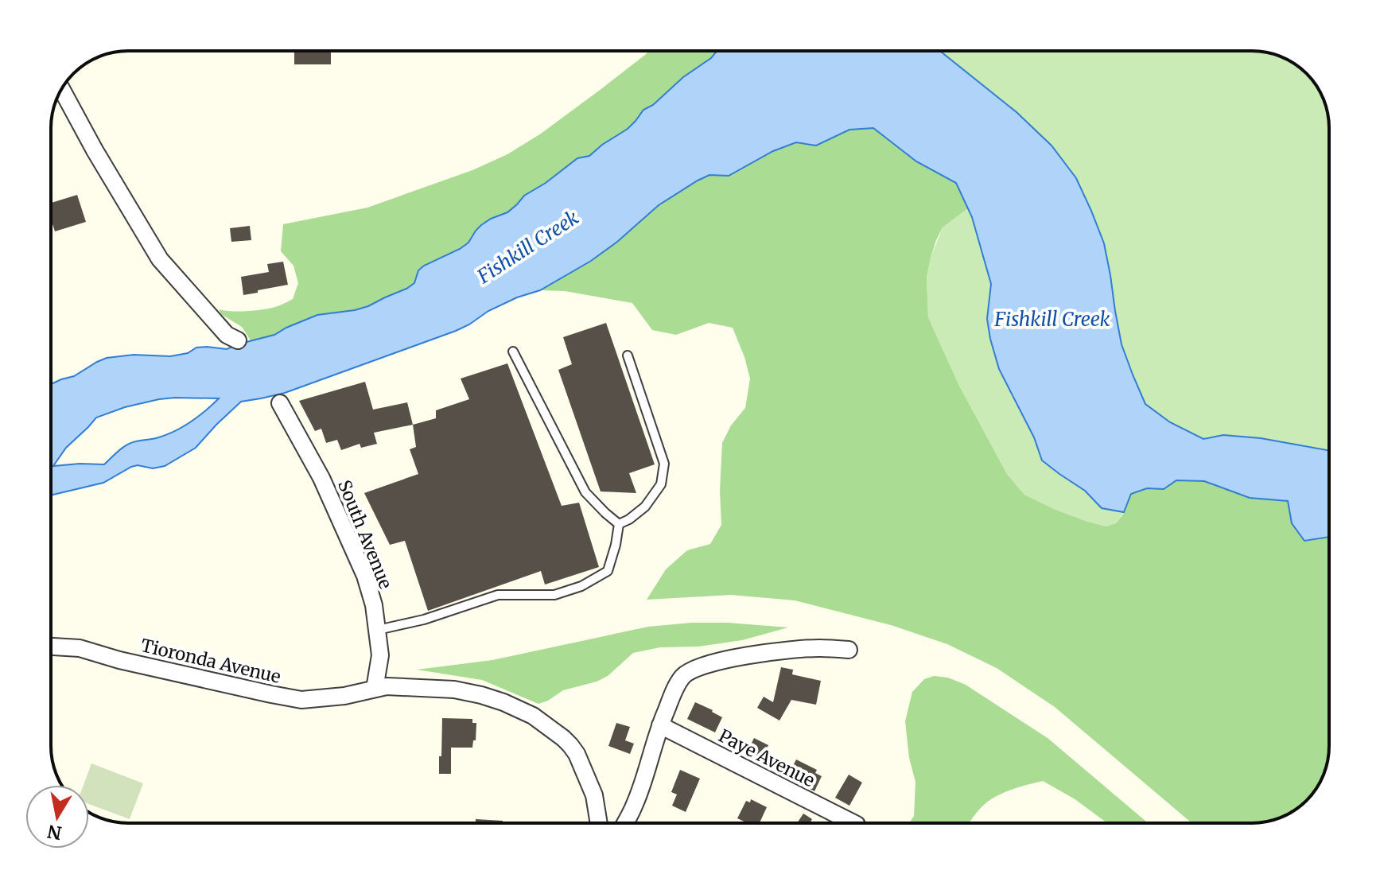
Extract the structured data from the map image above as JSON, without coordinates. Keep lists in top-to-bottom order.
{
  "streets": {
    "street": ["South Avenue", "Tioronda Avenue", "Paye Avenue"]
  },
  "crossings": [
    ["South Avenue", "Tioronda Avenue"]
  ],
  "water": ["Fishkill Creek"],
  "north": "bottom"
}
